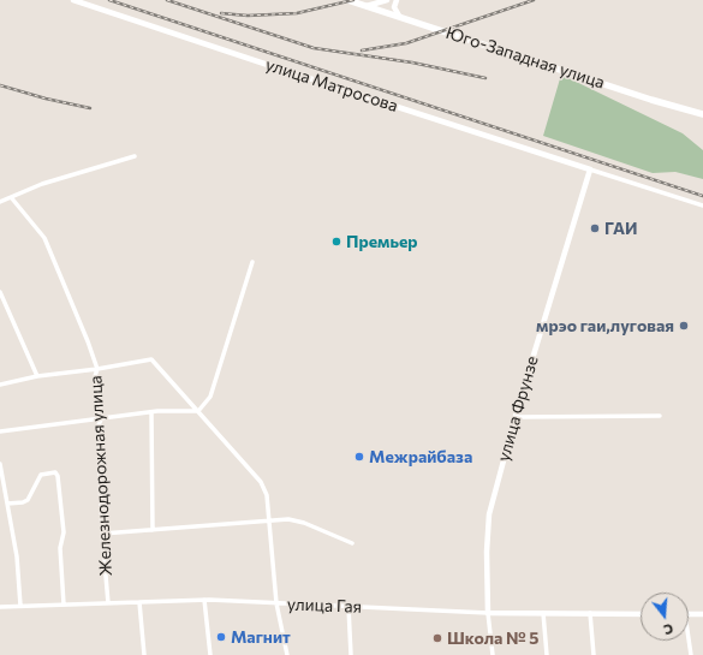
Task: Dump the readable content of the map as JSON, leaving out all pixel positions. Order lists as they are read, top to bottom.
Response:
{
  "streets": {
    "main road": ["Юго-Западная улица"],
    "street": [
      "улица Матросова",
      "улица Фрунзе",
      "Железнодорожная улица",
      "улица Гая"
    ]
  },
  "crossings": [
    ["улица Матросова", "улица Фрунзе"],
    ["улица Фрунзе", "улица Гая"],
    ["Железнодорожная улица", "улица Гая"]
  ],
  "places": [
    "ГАИ",
    "Премьер",
    "мрэо гаи,луговая",
    "Межрайбаза",
    "Магнит",
    "Школа № 5"
  ],
  "north": "bottom"
}
